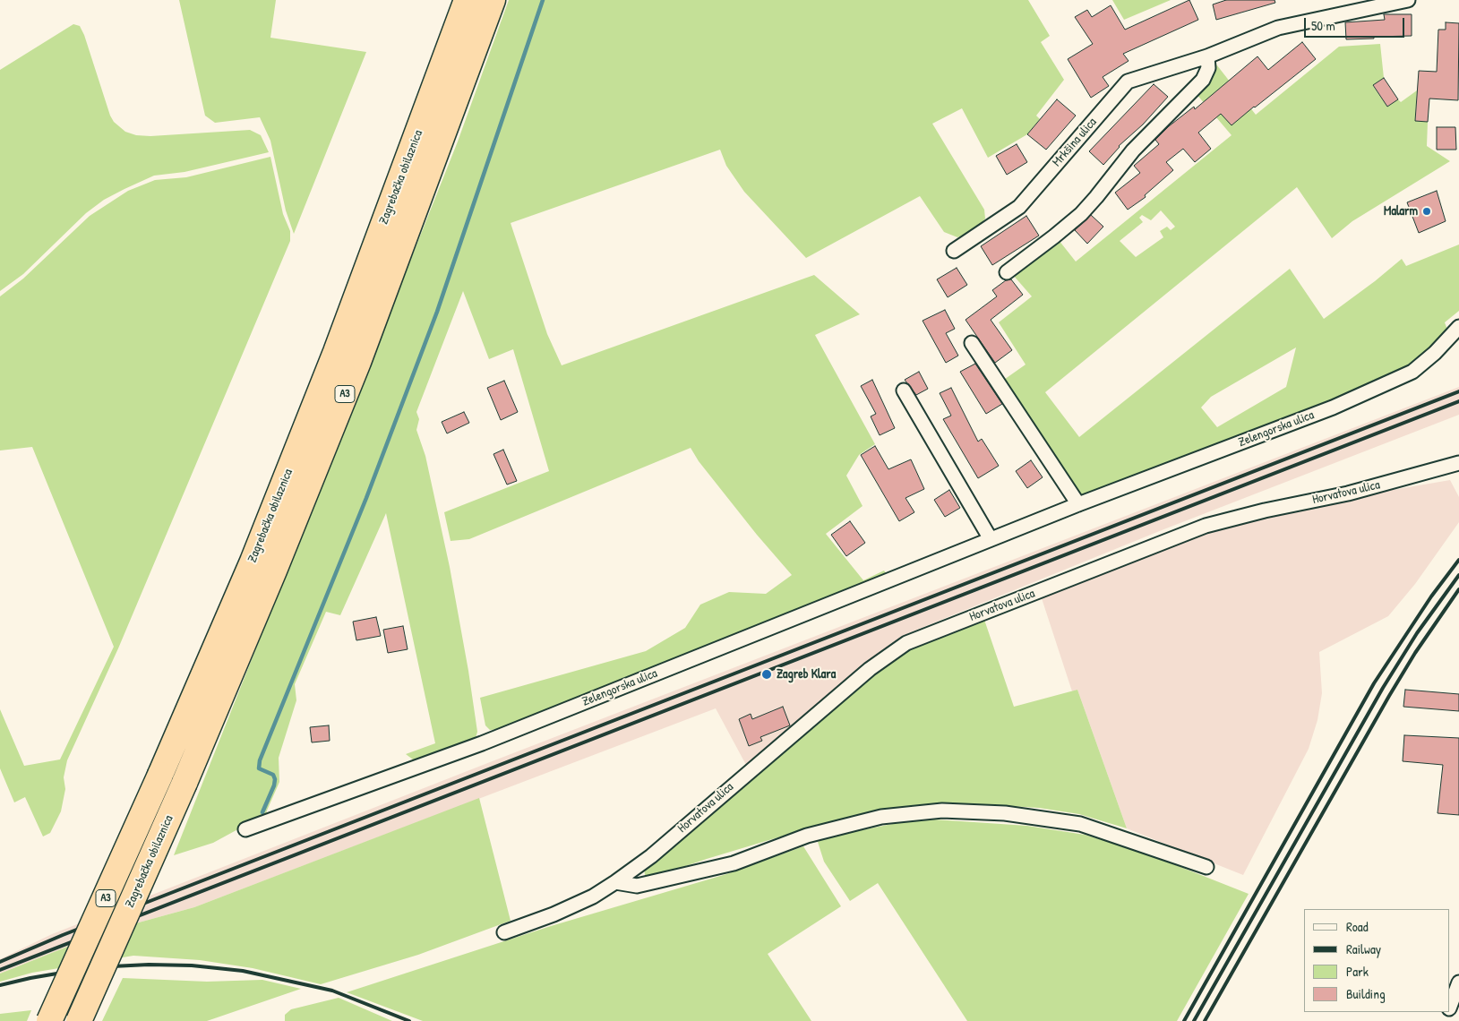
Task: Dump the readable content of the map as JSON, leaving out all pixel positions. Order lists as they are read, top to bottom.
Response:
{
  "streets": {
    "highway": ["Zagrebačka obilaznica", "A3"],
    "street": ["Mrkšina ulica", "Zelengorska ulica", "Horvatova ulica"]
  },
  "places": ["Malarm", "Zagreb Klara"],
  "legend": [
    "Road",
    "Railway",
    "Park",
    "Building"
  ],
  "scale_bar": "50 m"
}
